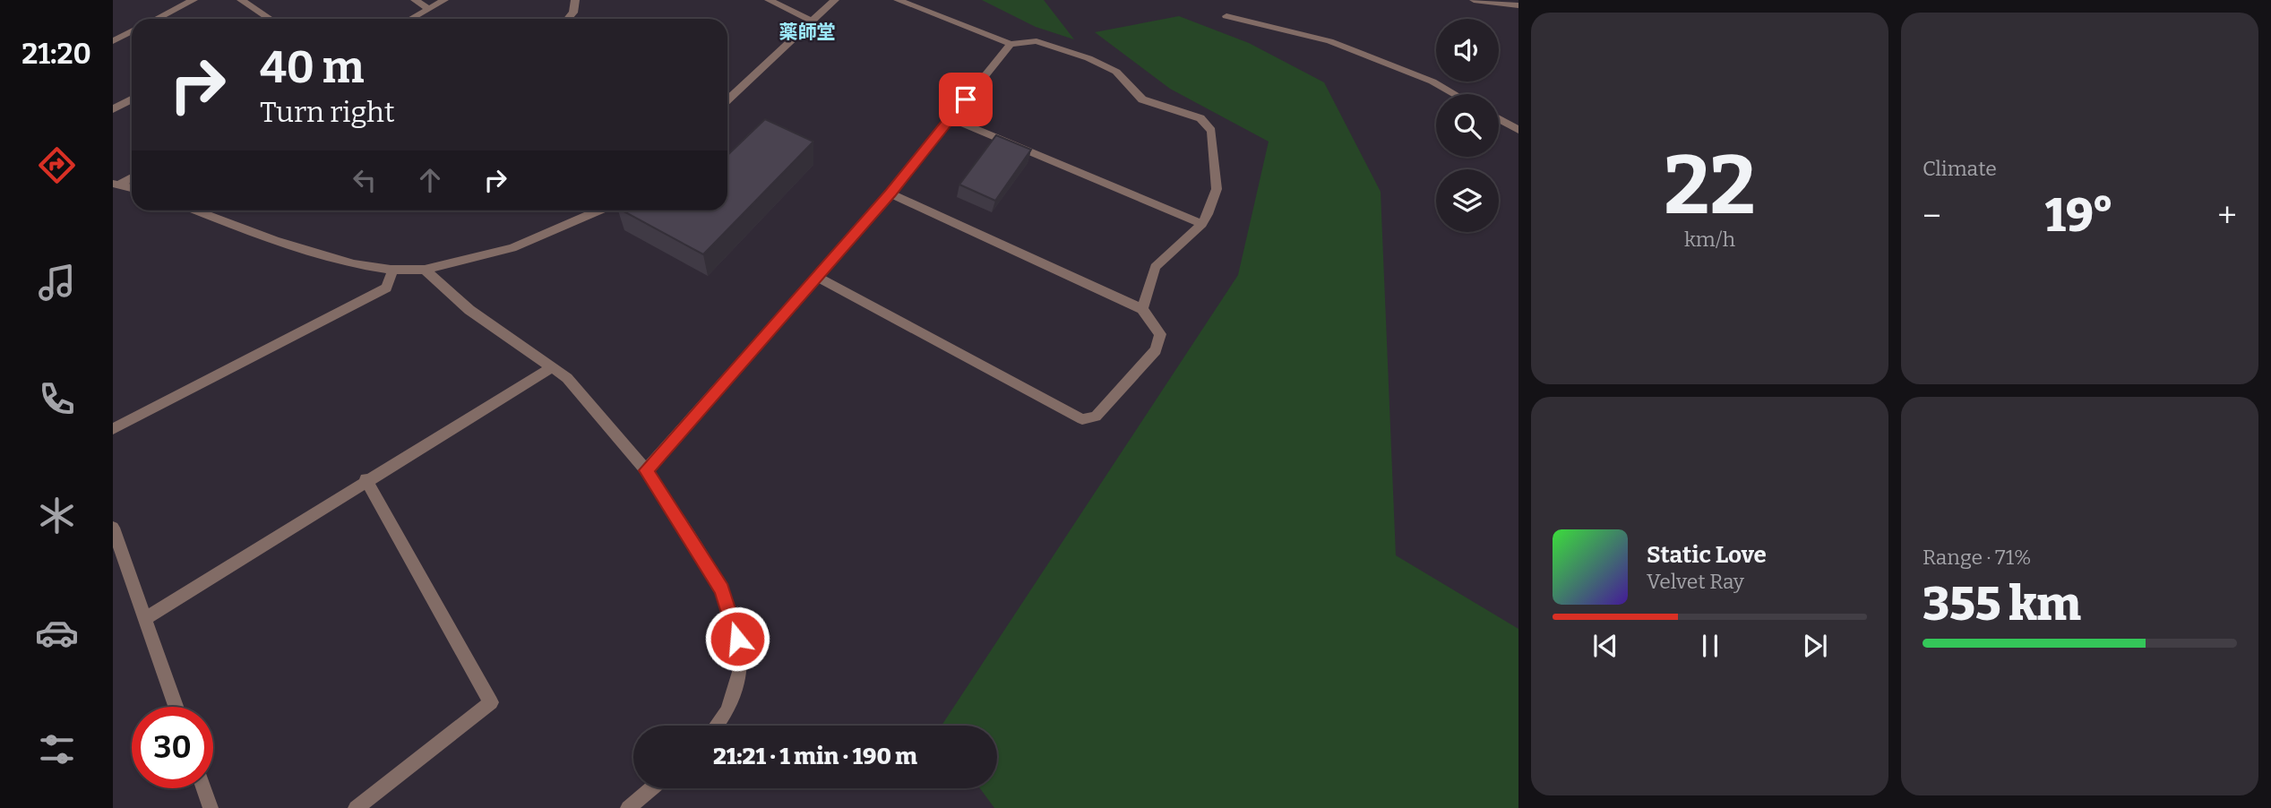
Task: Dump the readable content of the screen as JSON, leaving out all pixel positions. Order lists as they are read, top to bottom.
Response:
{
  "districts": ["薬師堂"],
  "page": {
    "tabs": "21:20",
    "tile": [
      ["22", "km/h"],
      "Climate",
      ["Range · 71%", "355 km"]
    ],
    "turn": ["40 m", "Turn right"],
    "heat": ["−", "19°", "+"],
    "song": ["Static Love", "Velvet Ray"],
    "limit": "30",
    "trip": "21:21 · 1 min · 190 m"
  }
}
